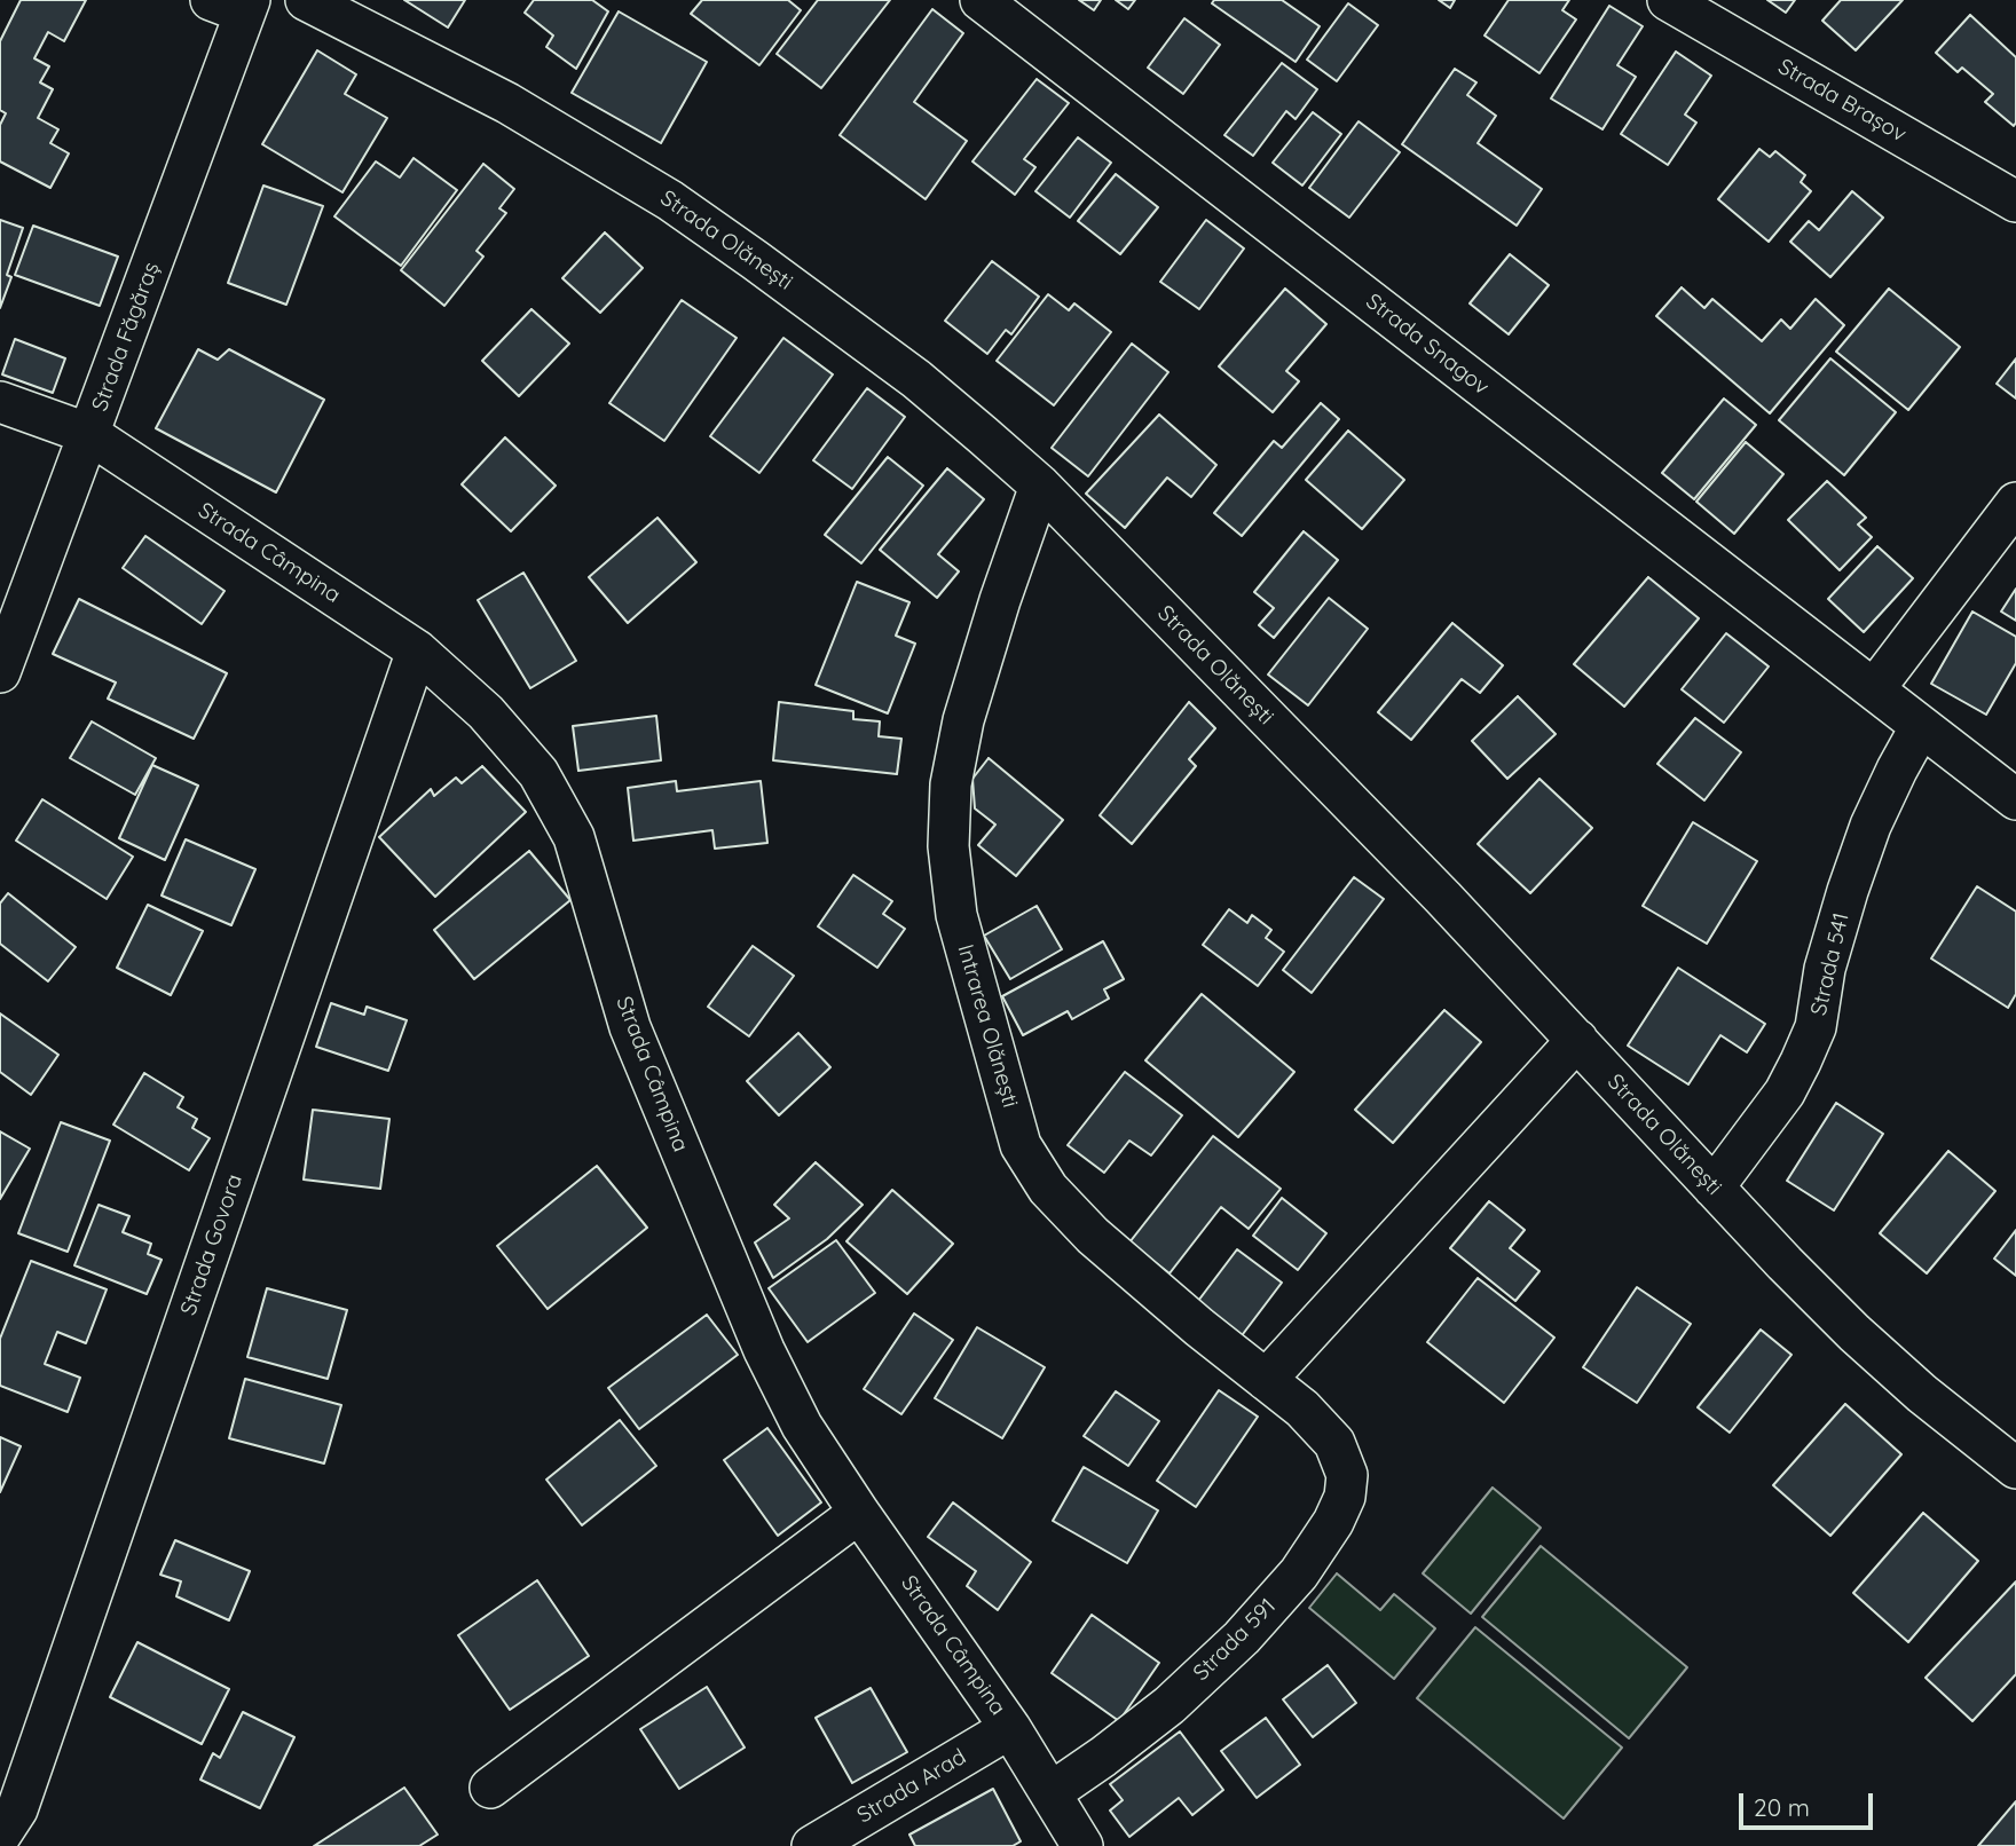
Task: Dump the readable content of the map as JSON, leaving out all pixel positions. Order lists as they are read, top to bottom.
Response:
{
  "streets": {
    "street": [
      "Strada Brașov",
      "Strada Olănești",
      "Strada Făgăraș",
      "Strada Snagov",
      "Strada Câmpina",
      "Strada 541",
      "Intrarea Olănești",
      "Strada Govora",
      "Strada 591",
      "Strada Arad"
    ]
  },
  "crossings": [
    ["Strada Olănești", "Strada 541"],
    ["Strada Olănești", "Intrarea Olănești"],
    ["Strada Făgăraș", "Strada Câmpina"],
    ["Strada Snagov", "Strada 541"],
    ["Strada Câmpina", "Strada Govora"],
    ["Strada Câmpina", "Strada 591"],
    ["Strada Câmpina", "Strada Arad"],
    ["Intrarea Olănești", "Strada 591"]
  ],
  "scale_bar": "20 m"
}
